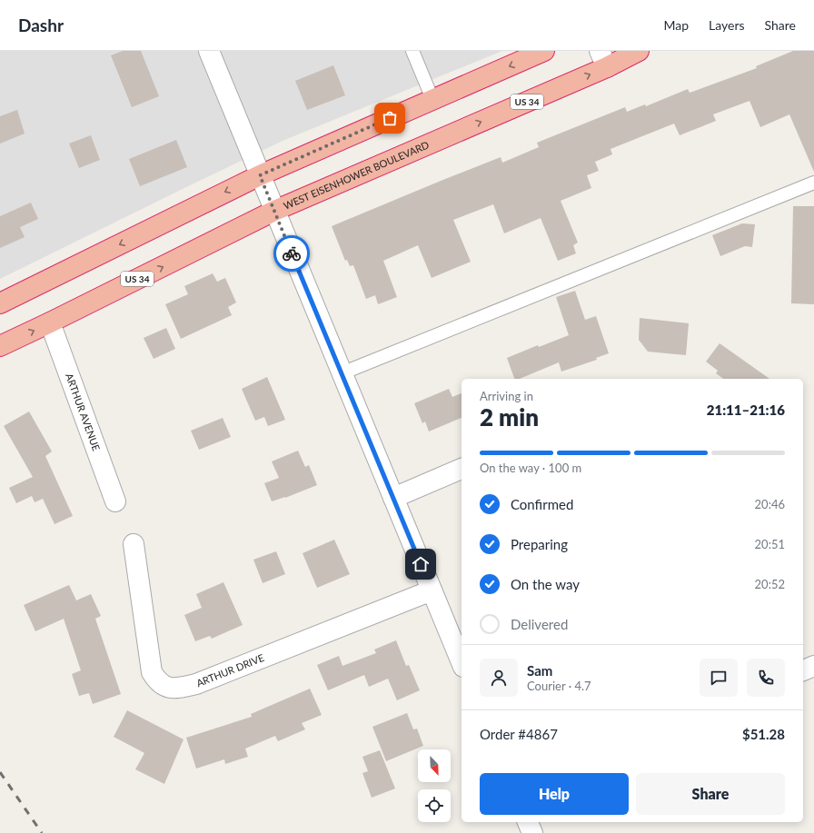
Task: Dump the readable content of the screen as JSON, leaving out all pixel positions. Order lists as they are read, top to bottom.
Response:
{
  "streets": {
    "highway": ["US 34", "WEST EISENHOWER BOULEVARD"],
    "street": ["ARTHUR AVENUE", "ARTHUR DRIVE"]
  },
  "crossings": [
    ["WEST EISENHOWER BOULEVARD", "ARTHUR AVENUE"]
  ],
  "north": "bottom right",
  "page": {
    "header": "Dashr",
    "nav": ["Map", "Layers", "Share"],
    "heading": ["2 min", "Arriving in", "21:11–21:16"],
    "panel": [
      "Sam",
      "Courier · 4.7",
      "Order #4867",
      "$51.28"
    ],
    "bar": "On the way · 100 m",
    "list": [
      ["Confirmed", "20:46"],
      ["Preparing", "20:51"],
      ["On the way", "20:52"],
      "Delivered"
    ],
    "buttons": ["Help", "Share"]
  }
}
